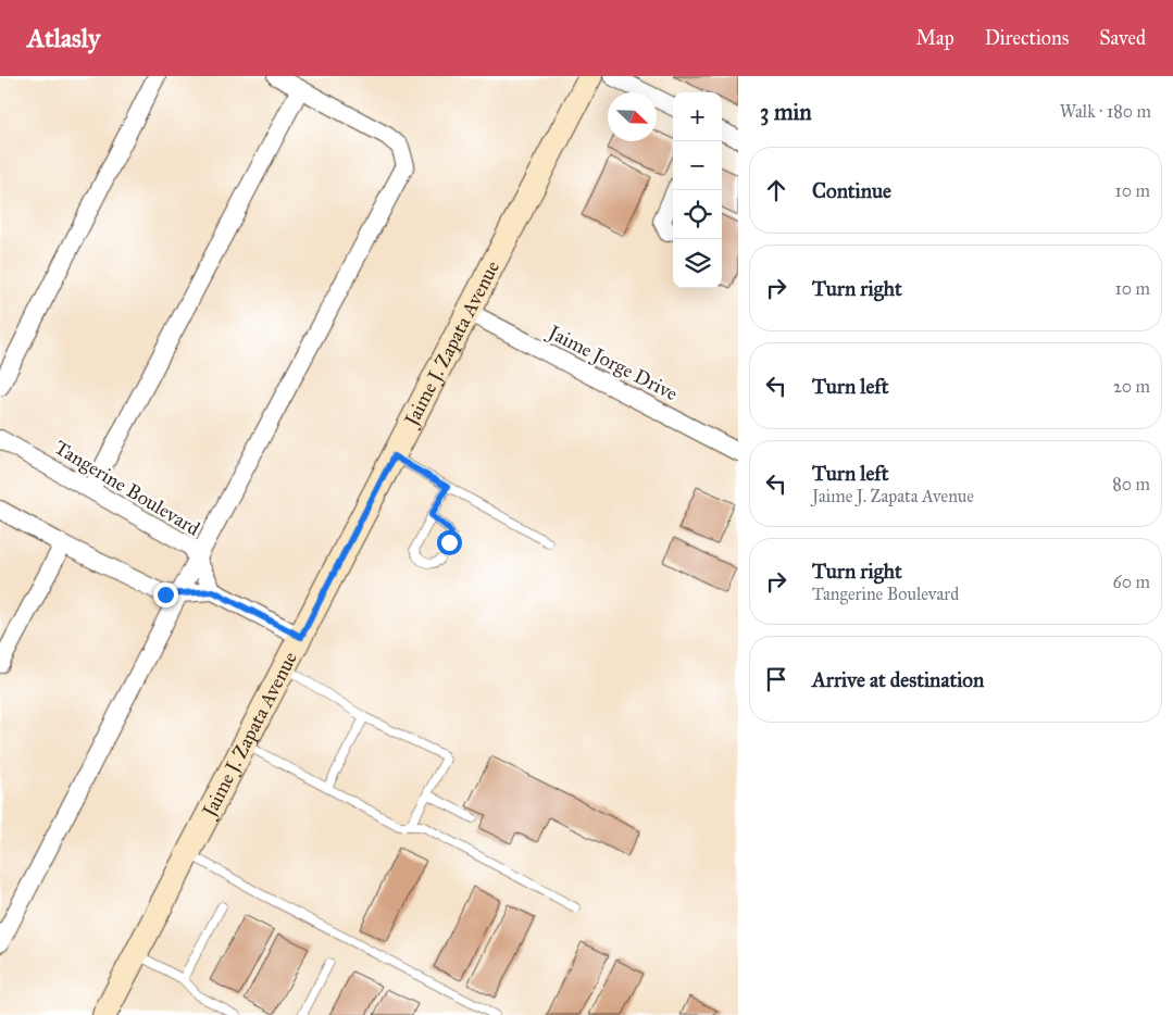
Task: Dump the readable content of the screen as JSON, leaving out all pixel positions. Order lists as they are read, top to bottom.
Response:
{
  "streets": {
    "street": ["Jaime J. Zapata Avenue", "Jaime Jorge Drive", "Tangerine Boulevard"]
  },
  "crossings": [
    ["Jaime J. Zapata Avenue", "Jaime Jorge Drive"]
  ],
  "north": "bottom right",
  "page": {
    "header": "Atlasly",
    "nav": ["Map", "Directions", "Saved"],
    "heading": ["3 min", "Walk · 180 m"],
    "map_buttons": ["+", "−"],
    "list": [
      ["Continue", "10 m"],
      ["Turn right", "10 m"],
      ["Turn left", "20 m"],
      ["Turn left", "Jaime J. Zapata Avenue", "80 m"],
      ["Turn right", "Tangerine Boulevard", "60 m"],
      "Arrive at destination"
    ]
  }
}
